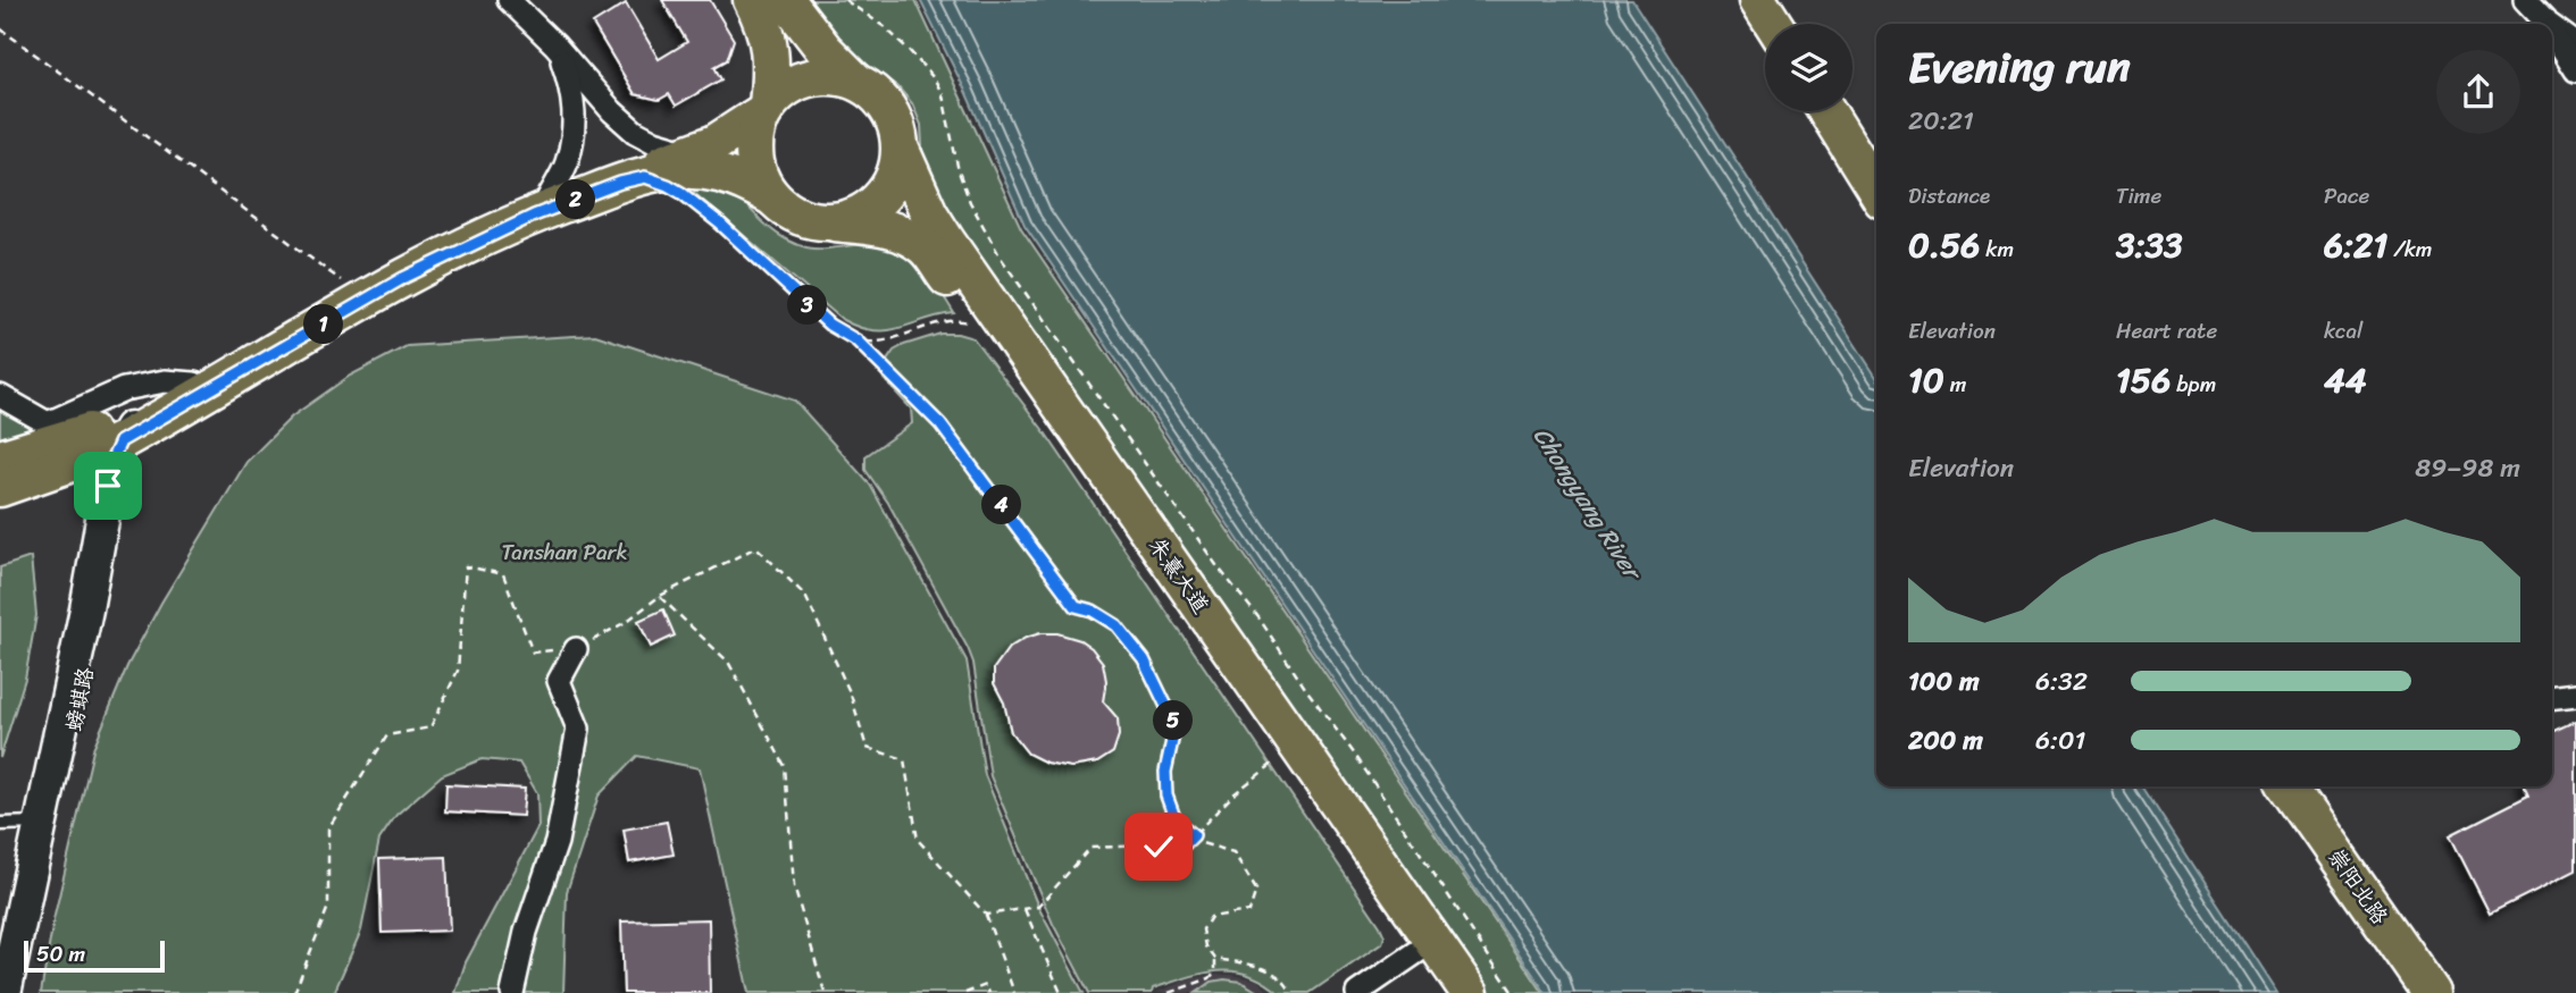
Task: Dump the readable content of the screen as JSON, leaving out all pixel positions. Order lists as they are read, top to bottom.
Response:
{
  "streets": {
    "main road": ["朱熹大道", "螃蜞路", "崇阳北路"]
  },
  "water": ["Chongyang River"],
  "parks": ["Tanshan Park"],
  "scale_bar": "50 m",
  "page": {
    "heading": ["Evening run", "20:21"],
    "stats": [
      ["Distance", "0.56 km"],
      ["Time", "3:33"],
      ["Pace", "6:21 /km"],
      ["Elevation", "10 m"],
      ["Heart rate", "156 bpm"],
      ["kcal", "44"]
    ],
    "pins": [
      "2",
      "3",
      "1",
      "4",
      "5"
    ],
    "chart": ["Elevation", "89–98 m"],
    "list": [
      {
        "name": "100 m",
        "note": "6:32"
      },
      {
        "name": "200 m",
        "note": "6:01"
      }
    ],
    "scale": "50 m"
  }
}
